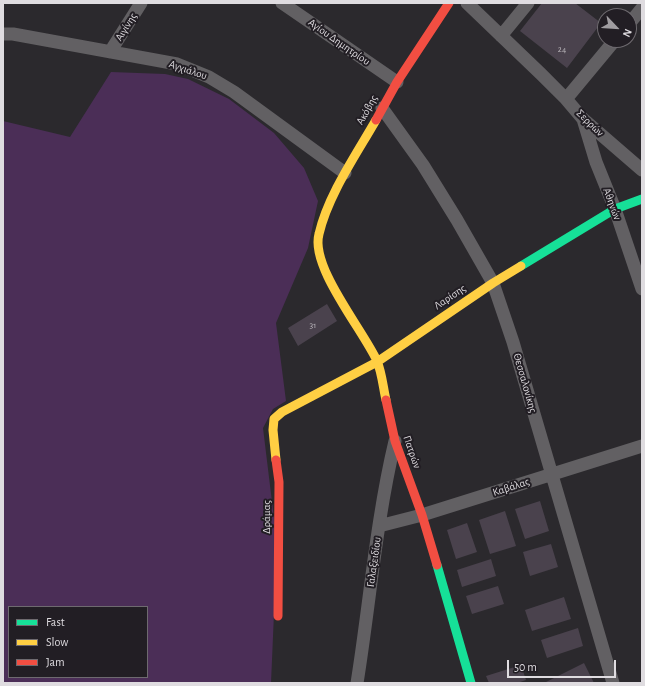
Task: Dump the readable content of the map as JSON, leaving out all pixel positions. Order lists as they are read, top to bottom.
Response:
{
  "streets": {
    "street": [
      "Αιγίνης",
      "Αγίου Δημητρίου",
      "Αγχιάλου",
      "Ακόβης",
      "Σερρών",
      "Αθηνών",
      "Λαρίσης",
      "Θεσσαλονίκης",
      "Πατρών",
      "Καβάλας",
      "Δράμας",
      "Γαλαξειδίου"
    ]
  },
  "crossings": [
    ["Αιγίνης", "Αγχιάλου"],
    ["Αγίου Δημητρίου", "Ακόβης"],
    ["Αγχιάλου", "Ακόβης"],
    ["Ακόβης", "Θεσσαλονίκης"],
    ["Ακόβης", "Πατρών"],
    ["Σερρών", "Αθηνών"],
    ["Αθηνών", "Λαρίσης"],
    ["Λαρίσης", "Θεσσαλονίκης"],
    ["Λαρίσης", "Πατρών"],
    ["Λαρίσης", "Δράμας"],
    ["Θεσσαλονίκης", "Καβάλας"],
    ["Πατρών", "Καβάλας"],
    ["Πατρών", "Γαλαξειδίου"],
    ["Καβάλας", "Γαλαξειδίου"]
  ],
  "house_numbers": ["24", "31"],
  "legend": ["Fast", "Slow", "Jam"],
  "scale_bar": "50 m",
  "north": "bottom right"
}
